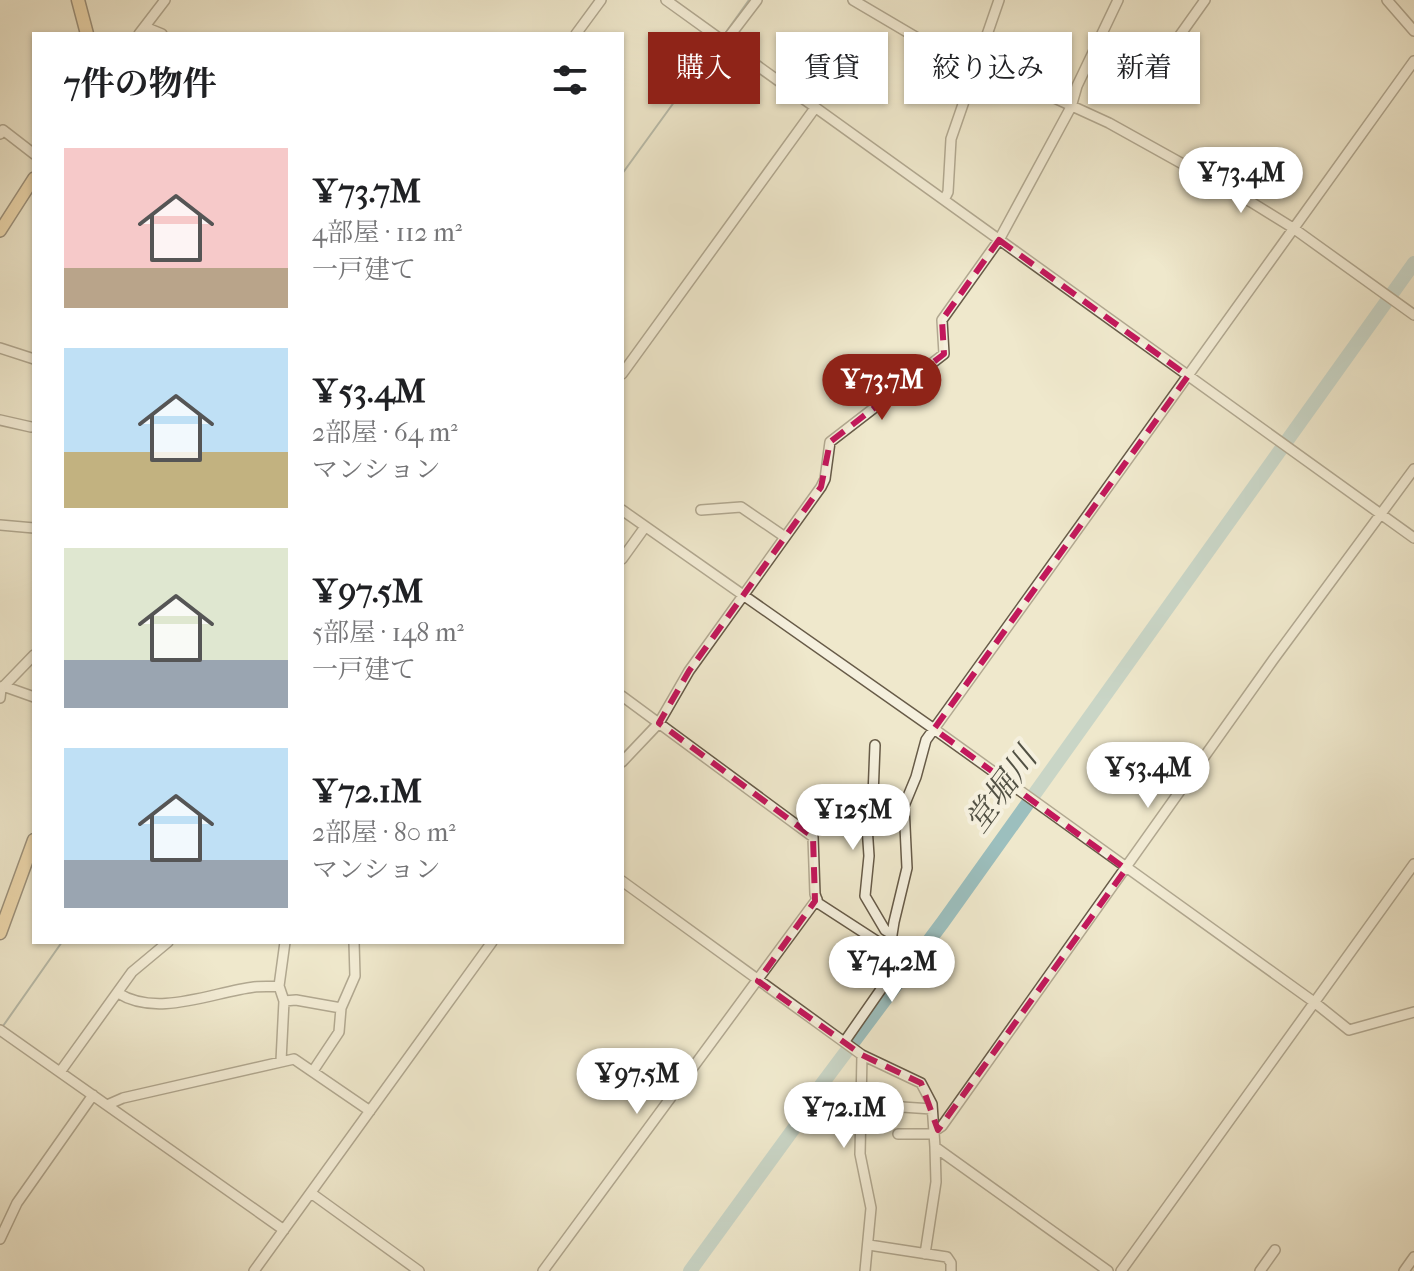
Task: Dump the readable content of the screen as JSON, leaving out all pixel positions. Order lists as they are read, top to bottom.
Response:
{
  "water": ["堂堀川"],
  "page": {
    "chip": [
      "購入",
      "賃貸",
      "絞り込み",
      "新着"
    ],
    "heading": "7件の物件",
    "list": [
      {
        "name": "¥73.7M",
        "note": "4部屋 · 112 m² · 一戸建て"
      },
      {
        "name": "¥53.4M",
        "note": "2部屋 · 64 m² · マンション"
      },
      {
        "name": "¥97.5M",
        "note": "5部屋 · 148 m² · 一戸建て"
      },
      {
        "name": "¥72.1M",
        "note": "2部屋 · 80 m² · マンション"
      }
    ],
    "price": [
      "¥73.4M",
      "¥73.7M",
      "¥53.4M",
      "¥125M",
      "¥74.2M",
      "¥97.5M",
      "¥72.1M"
    ]
  }
}
